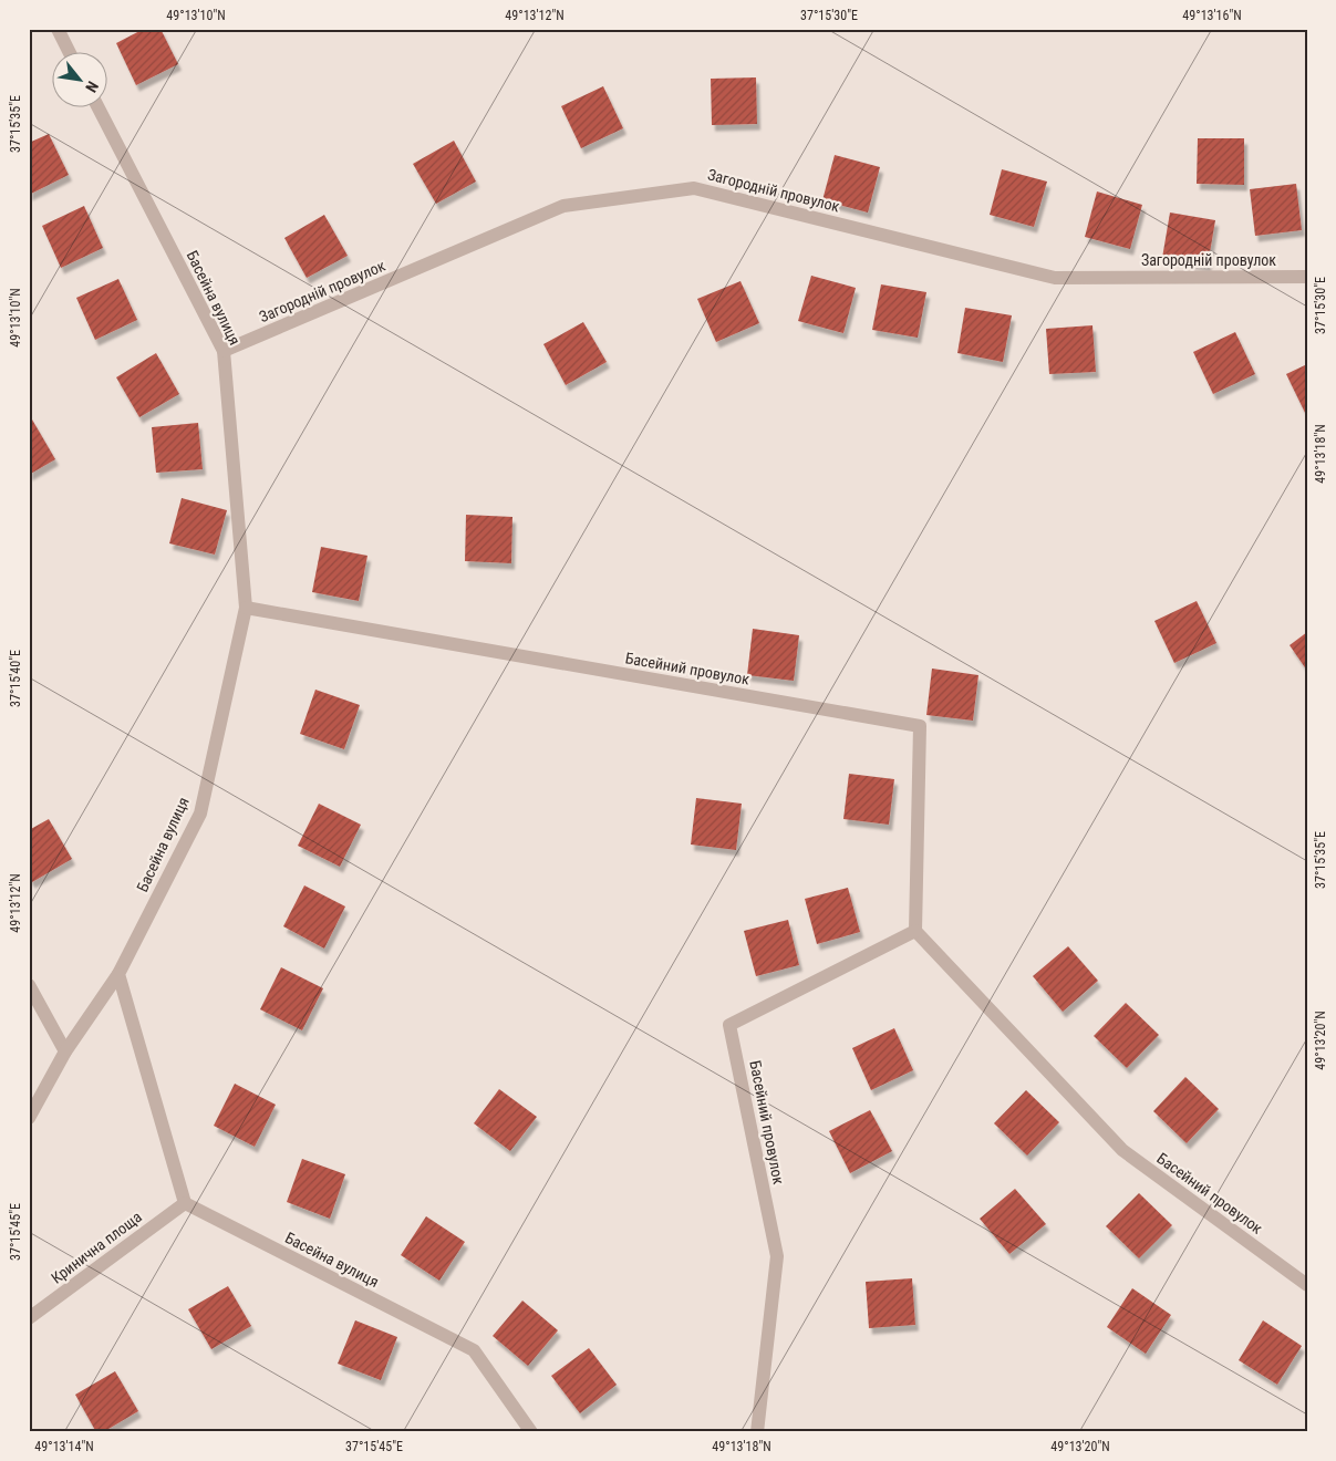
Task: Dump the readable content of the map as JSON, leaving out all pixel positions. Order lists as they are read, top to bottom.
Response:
{
  "streets": {
    "street": [
      "Загородній провулок",
      "Басейна вулиця",
      "Басейний провулок",
      "Кринична площа"
    ]
  },
  "crossings": [
    ["Загородній провулок", "Басейна вулиця"],
    ["Басейна вулиця", "Басейний провулок"],
    ["Басейна вулиця", "Кринична площа"]
  ],
  "north": "bottom right",
  "coordinates": [
    "49°13'10\"N",
    "49°13'12\"N",
    "37°15'30\"E",
    "49°13'16\"N",
    "37°15'35\"E",
    "49°13'18\"N",
    "37°15'40\"E",
    "49°13'20\"N",
    "37°15'45\"E",
    "49°13'14\"N"
  ]
}
